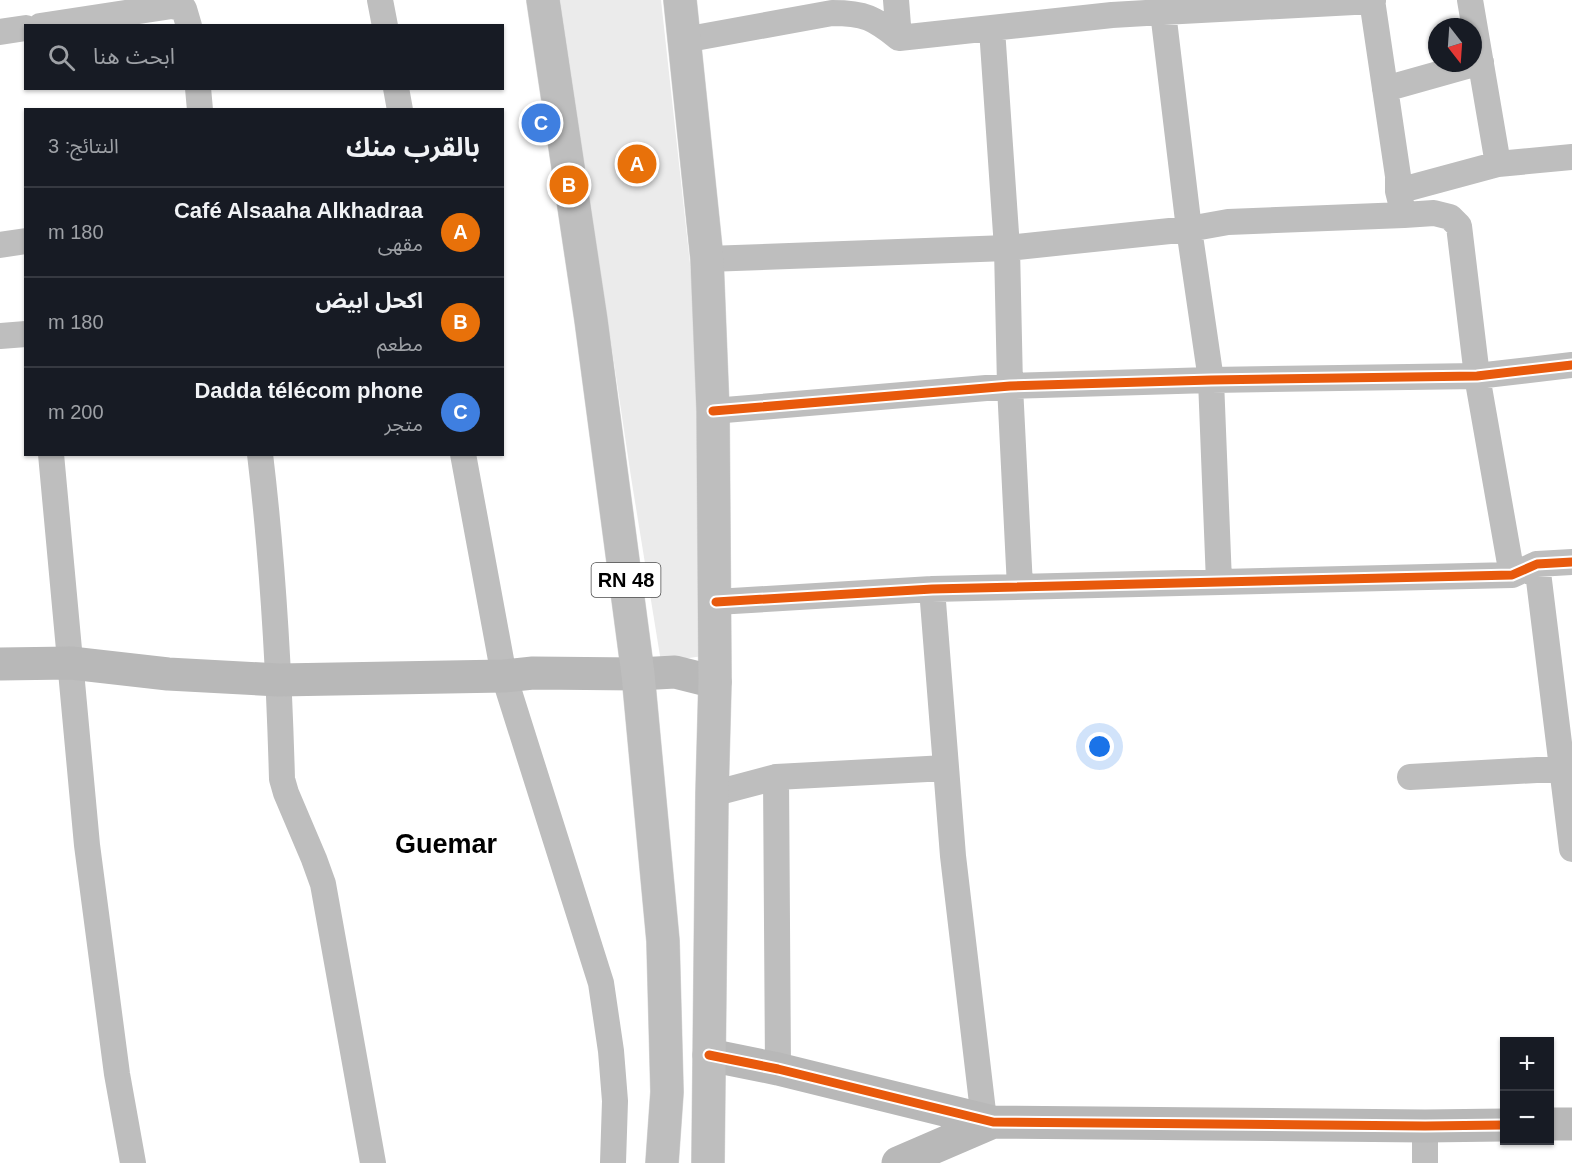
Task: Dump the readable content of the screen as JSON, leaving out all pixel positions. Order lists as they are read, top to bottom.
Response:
{
  "streets": {
    "highway": ["RN 48"]
  },
  "districts": ["Guemar"],
  "north": "bottom",
  "page": {
    "search": "ابحث هنا",
    "pins": ["C", "A", "B"],
    "heading": ["بالقرب منك", "النتائج: 3"],
    "list": [
      {
        "mark": "A",
        "name": "Café Alsaaha Alkhadraa",
        "note": "مقهى",
        "value": "180 m"
      },
      {
        "mark": "B",
        "name": "اكحل ابيض",
        "note": "مطعم",
        "value": "180 m"
      },
      {
        "mark": "C",
        "name": "Dadda télécom phone",
        "note": "متجر",
        "value": "200 m"
      }
    ],
    "map_buttons": ["+", "−"]
  }
}
